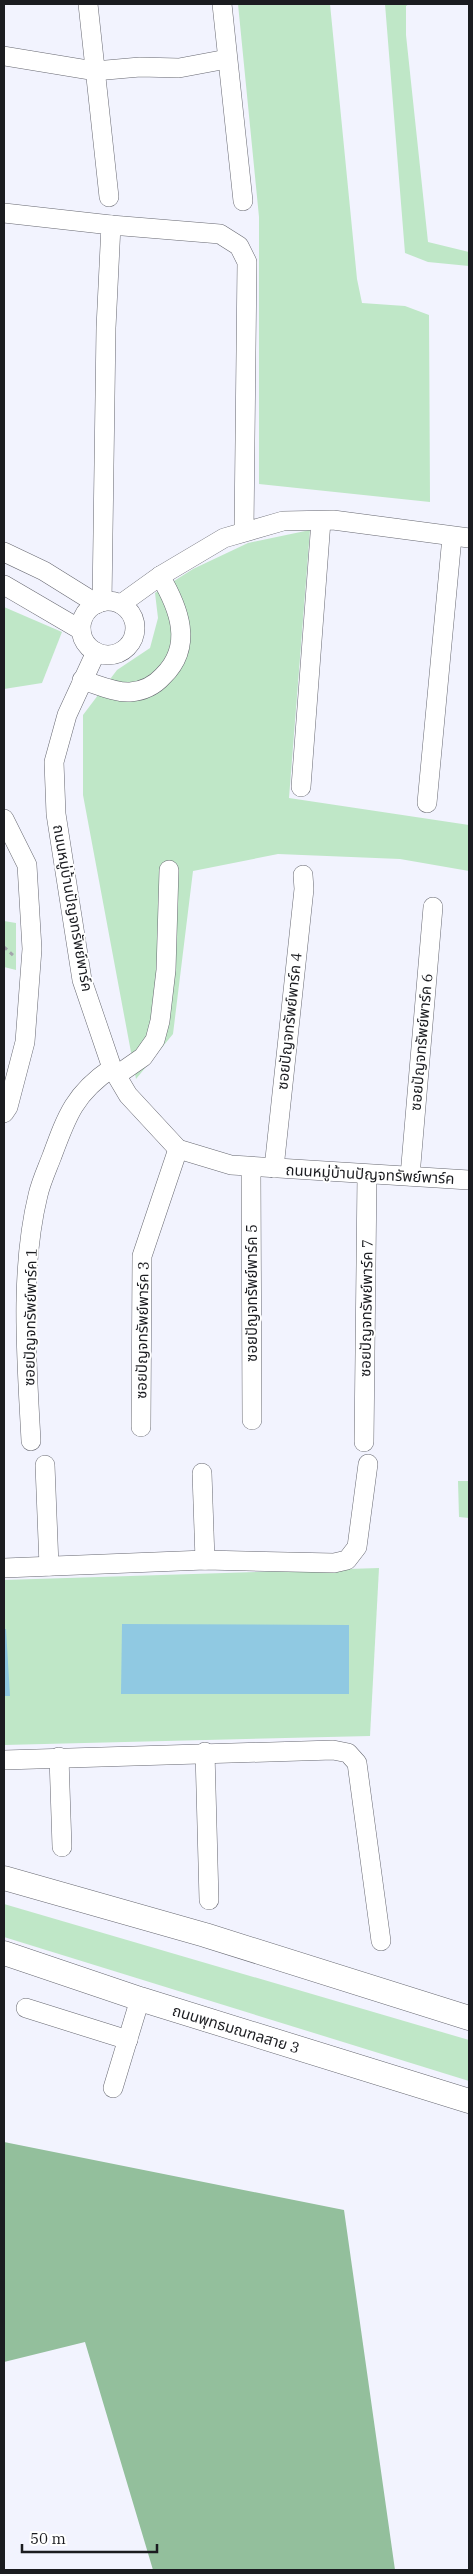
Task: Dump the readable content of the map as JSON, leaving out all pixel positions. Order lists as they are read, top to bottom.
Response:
{
  "streets": {
    "main road": ["ถนนพุทธมณฑลสาย 3"],
    "street": [
      "ถนนหมู่บ้านปัญจทรัพย์พาร์ค",
      "ซอยปัญจทรัพย์พาร์ค 4",
      "ซอยปัญจทรัพย์พาร์ค 6",
      "ซอยปัญจทรัพย์พาร์ค 5",
      "ซอยปัญจทรัพย์พาร์ค 7",
      "ซอยปัญจทรัพย์พาร์ค 1",
      "ซอยปัญจทรัพย์พาร์ค 3"
    ]
  },
  "crossings": [
    ["ถนนหมู่บ้านปัญจทรัพย์พาร์ค", "ซอยปัญจทรัพย์พาร์ค 4"],
    ["ถนนหมู่บ้านปัญจทรัพย์พาร์ค", "ซอยปัญจทรัพย์พาร์ค 6"],
    ["ถนนหมู่บ้านปัญจทรัพย์พาร์ค", "ซอยปัญจทรัพย์พาร์ค 5"],
    ["ถนนหมู่บ้านปัญจทรัพย์พาร์ค", "ซอยปัญจทรัพย์พาร์ค 7"],
    ["ถนนหมู่บ้านปัญจทรัพย์พาร์ค", "ซอยปัญจทรัพย์พาร์ค 1"],
    ["ถนนหมู่บ้านปัญจทรัพย์พาร์ค", "ซอยปัญจทรัพย์พาร์ค 3"]
  ],
  "scale_bar": "50 m"
}
